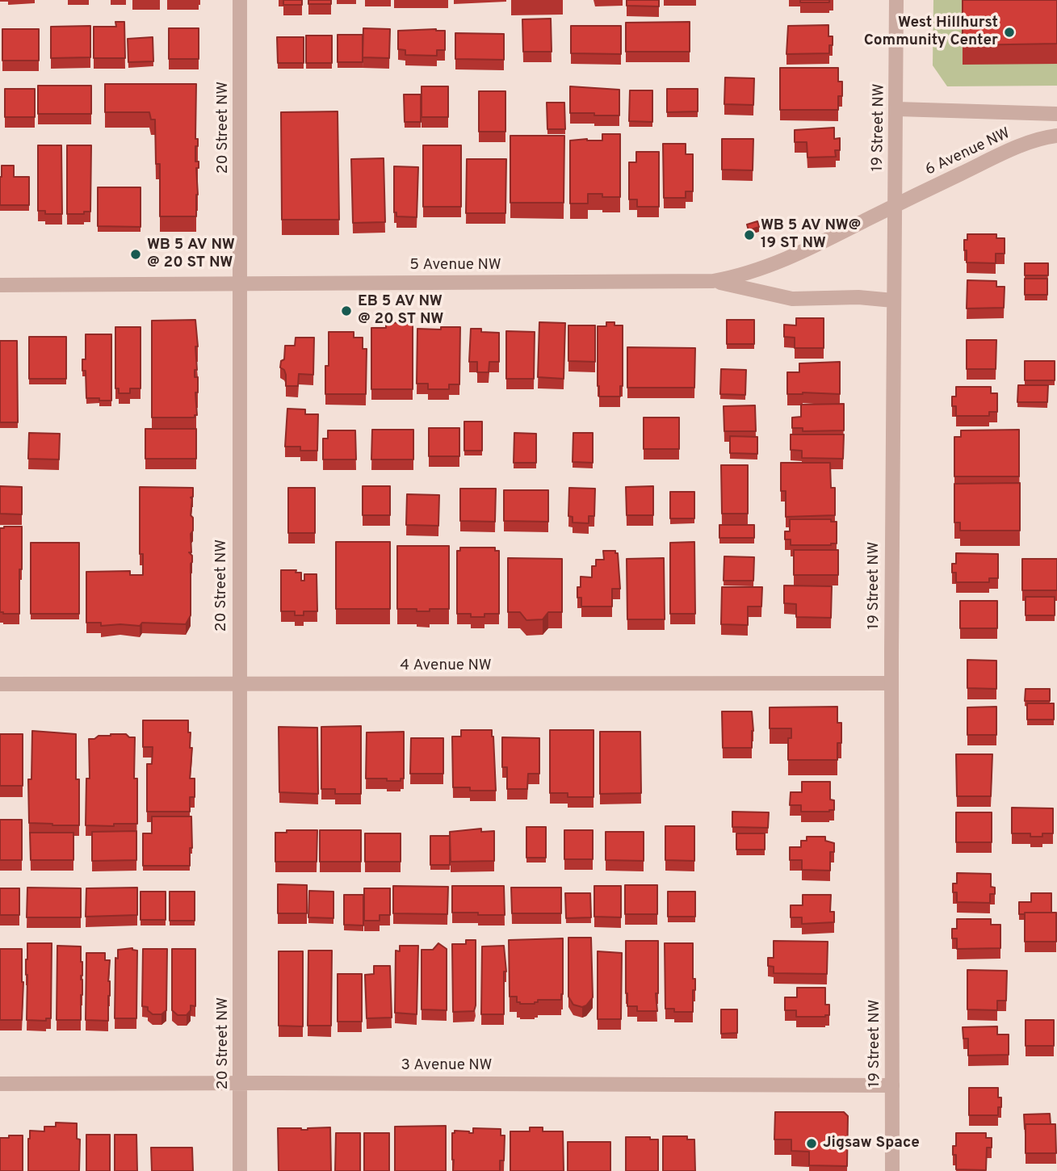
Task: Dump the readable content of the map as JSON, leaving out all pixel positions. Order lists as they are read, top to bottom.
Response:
{
  "streets": {
    "street": [
      "20 Street NW",
      "19 Street NW",
      "6 Avenue NW",
      "5 Avenue NW",
      "4 Avenue NW",
      "3 Avenue NW"
    ]
  },
  "crossings": [
    ["20 Street NW", "5 Avenue NW"],
    ["20 Street NW", "4 Avenue NW"],
    ["20 Street NW", "3 Avenue NW"],
    ["19 Street NW", "6 Avenue NW"],
    ["19 Street NW", "5 Avenue NW"],
    ["19 Street NW", "4 Avenue NW"],
    ["19 Street NW", "3 Avenue NW"],
    ["6 Avenue NW", "5 Avenue NW"]
  ],
  "places": [
    "West Hillhurst Community Center",
    "WB 5 AV NW@ 19 ST NW",
    "WB 5 AV NW @ 20 ST NW",
    "EB 5 AV NW @ 20 ST NW",
    "Jigsaw Space"
  ]
}
